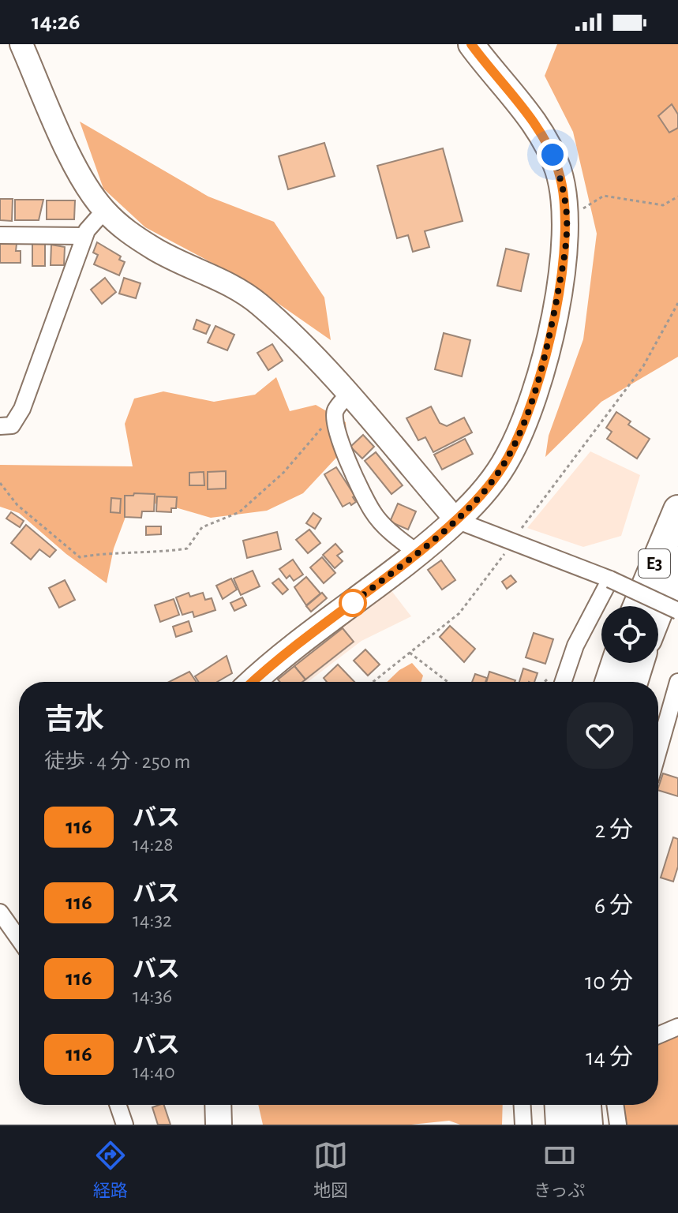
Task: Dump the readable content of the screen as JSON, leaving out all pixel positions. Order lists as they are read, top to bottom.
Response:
{
  "streets": {
    "highway": ["E3"]
  },
  "lines": ["bus line 116"],
  "page": {
    "status": "14:26",
    "heading": ["吉水", "徒歩 · 4 分 · 250 m"],
    "list": [
      {
        "mark": "116",
        "name": "バス",
        "note": "14:28",
        "value": "2 分"
      },
      {
        "mark": "116",
        "name": "バス",
        "note": "14:32",
        "value": "6 分"
      },
      {
        "mark": "116",
        "name": "バス",
        "note": "14:36",
        "value": "10 分"
      },
      {
        "mark": "116",
        "name": "バス",
        "note": "14:40",
        "value": "14 分"
      }
    ],
    "tabs": ["経路", "地図", "きっぷ"]
  }
}
